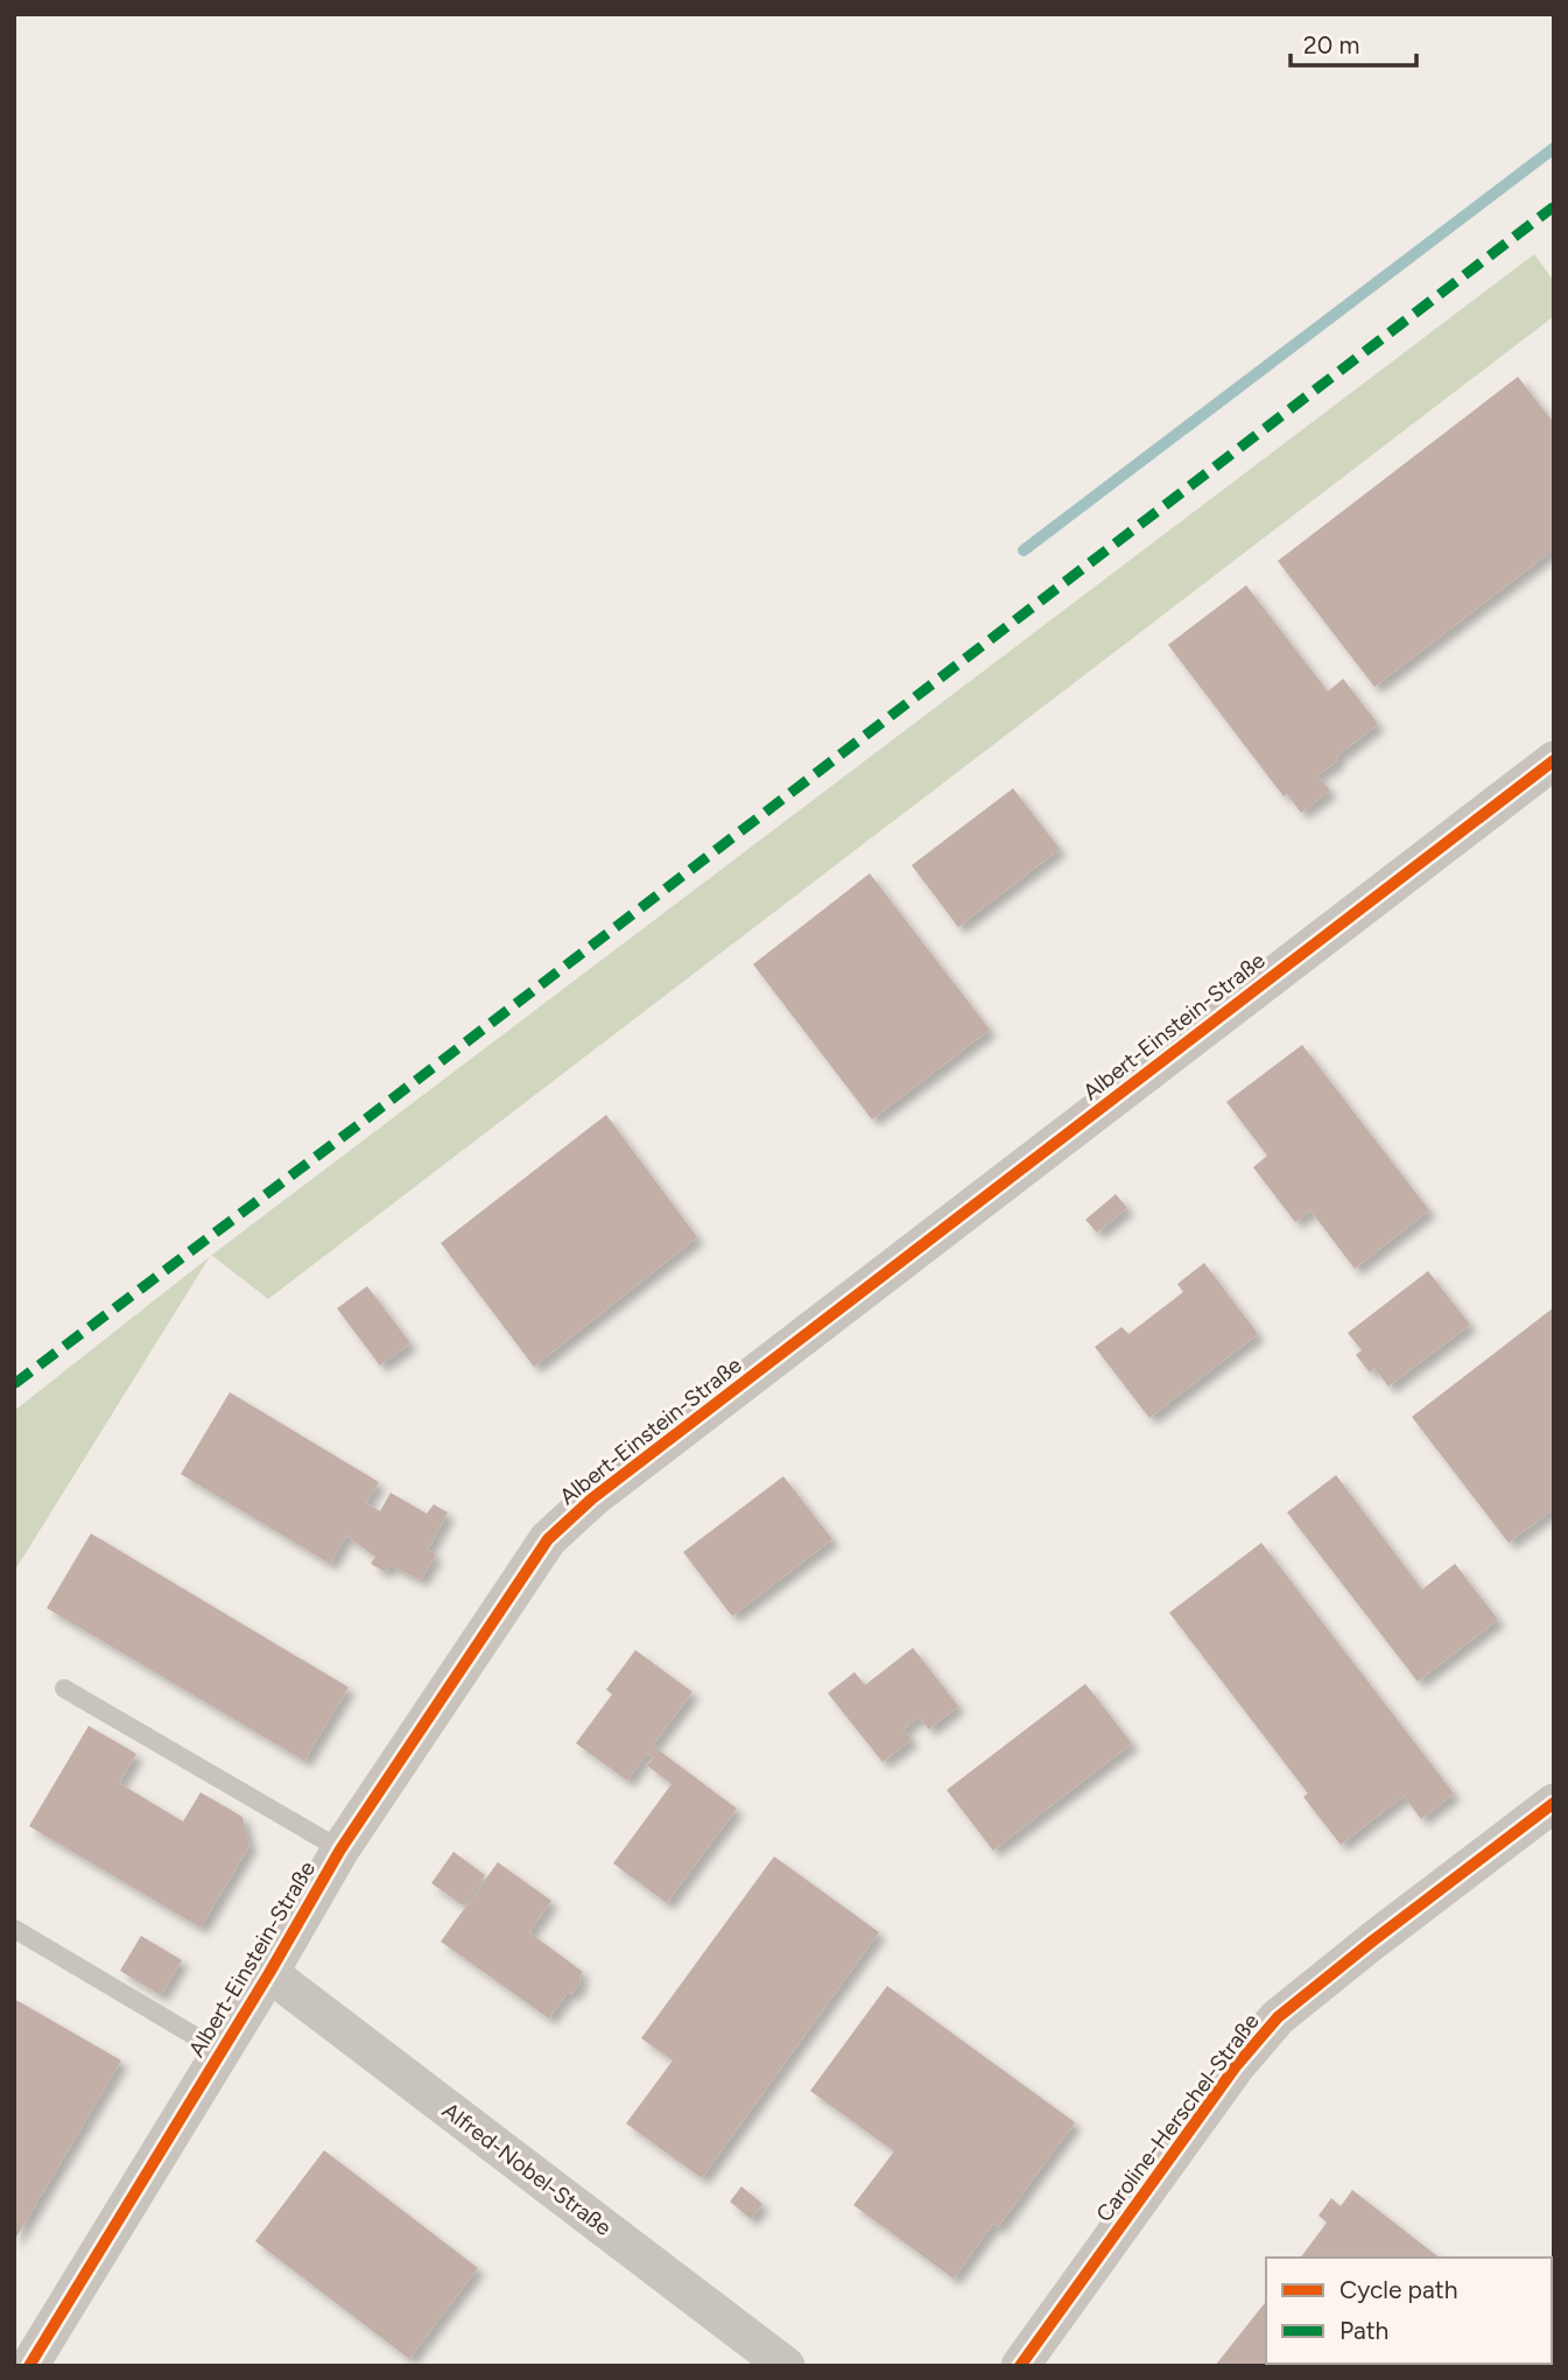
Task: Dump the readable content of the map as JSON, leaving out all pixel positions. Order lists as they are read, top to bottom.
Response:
{
  "streets": {
    "street": ["Albert-Einstein-Straße", "Caroline-Herschel-Straße", "Alfred-Nobel-Straße"]
  },
  "crossings": [
    ["Albert-Einstein-Straße", "Alfred-Nobel-Straße"]
  ],
  "legend": ["Cycle path", "Path"],
  "scale_bar": "20 m"
}
